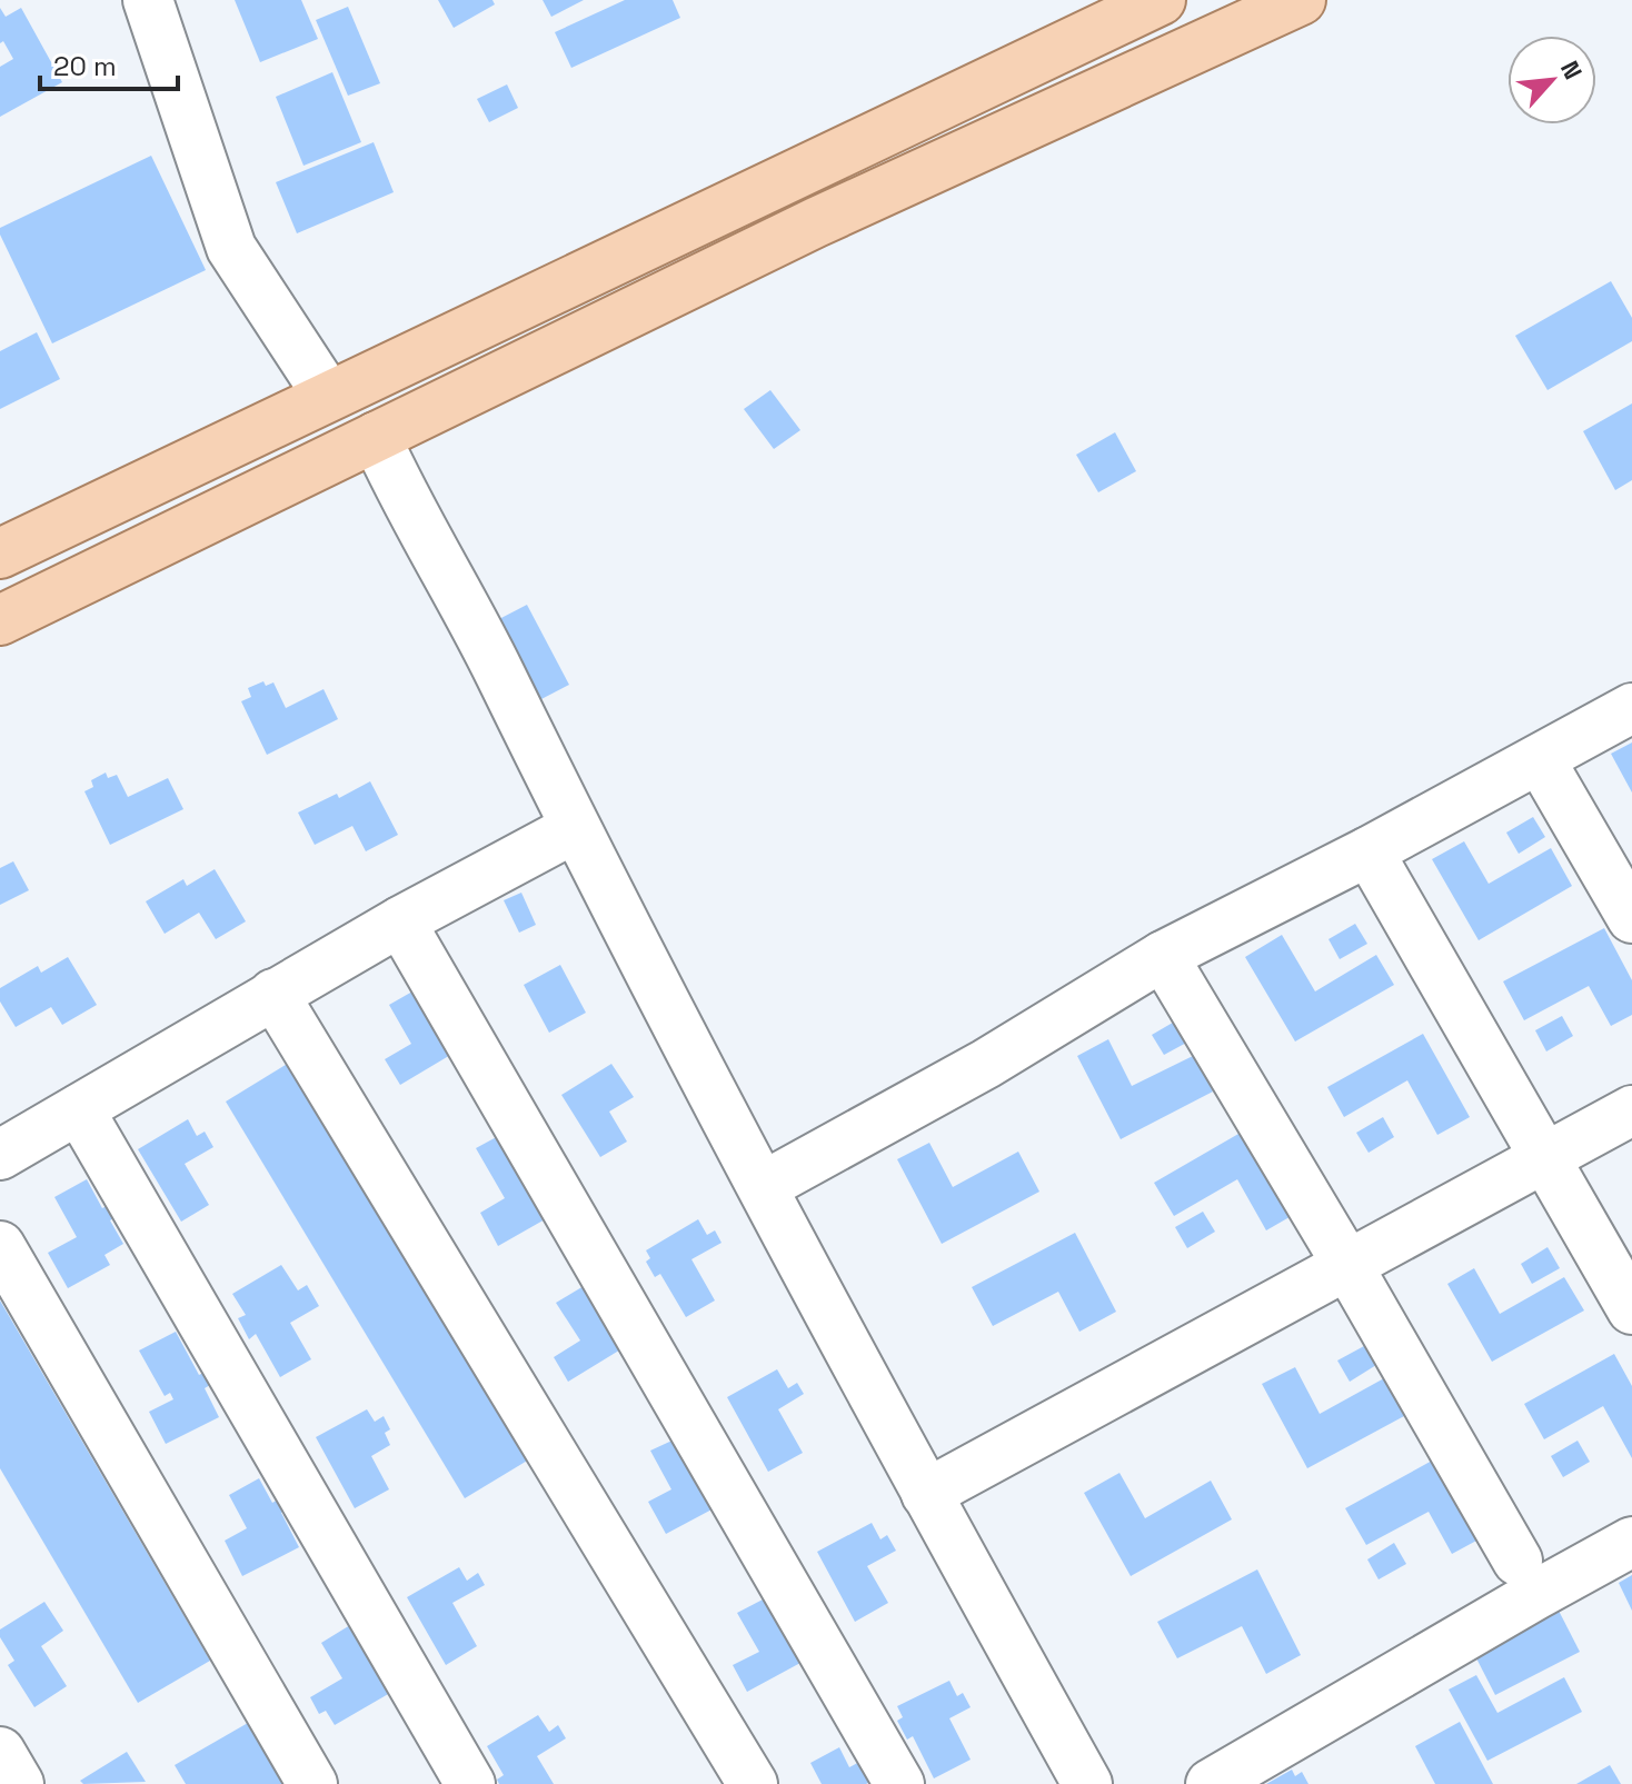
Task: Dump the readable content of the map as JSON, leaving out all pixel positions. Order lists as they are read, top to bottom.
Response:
{
  "scale_bar": "20 m",
  "north": "top right"
}
